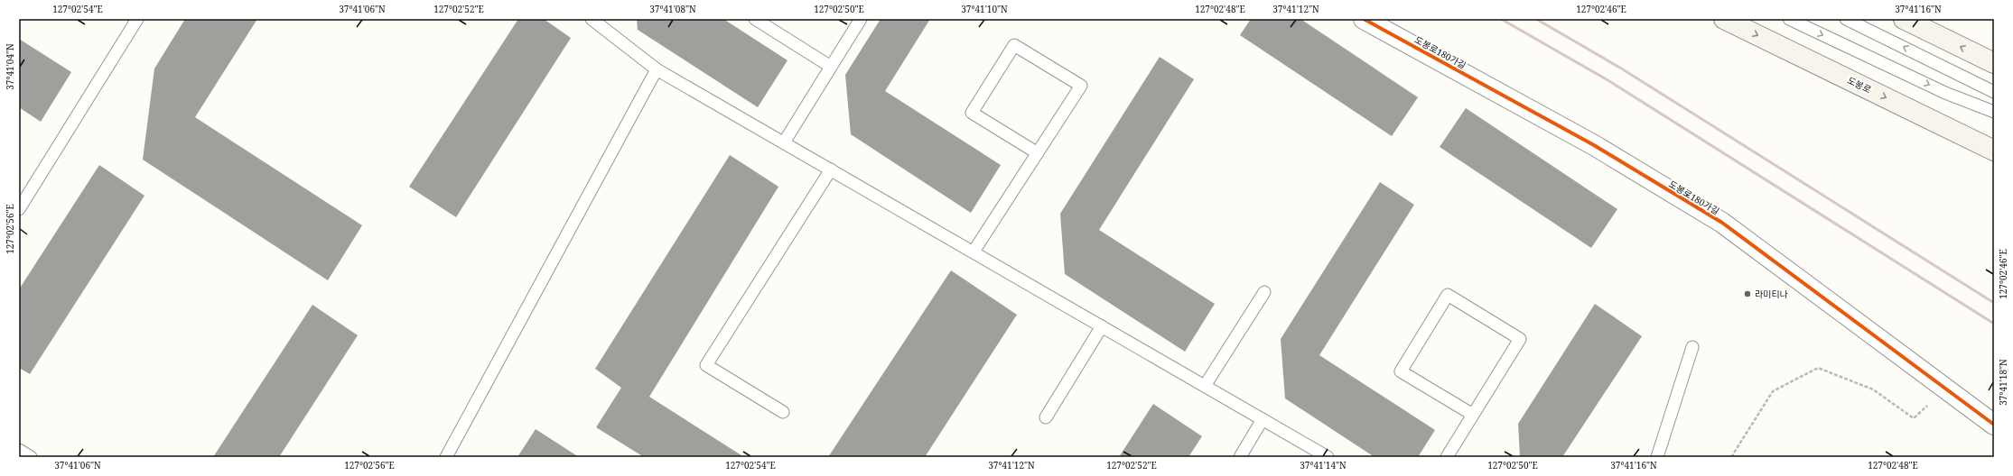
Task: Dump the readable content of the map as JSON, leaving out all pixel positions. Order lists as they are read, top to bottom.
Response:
{
  "streets": {
    "main road": ["도봉로"],
    "street": ["도봉로180가길"]
  },
  "places": ["라미티나"],
  "coordinates": [
    "127°02'54\"E",
    "37°41'06\"N",
    "127°02'52\"E",
    "37°41'08\"N",
    "127°02'50\"E",
    "37°41'10\"N",
    "127°02'48\"E",
    "37°41'12\"N",
    "127°02'46\"E",
    "37°41'16\"N",
    "37°41'04\"N",
    "127°02'56\"E",
    "37°41'18\"N",
    "37°41'14\"N"
  ]
}
